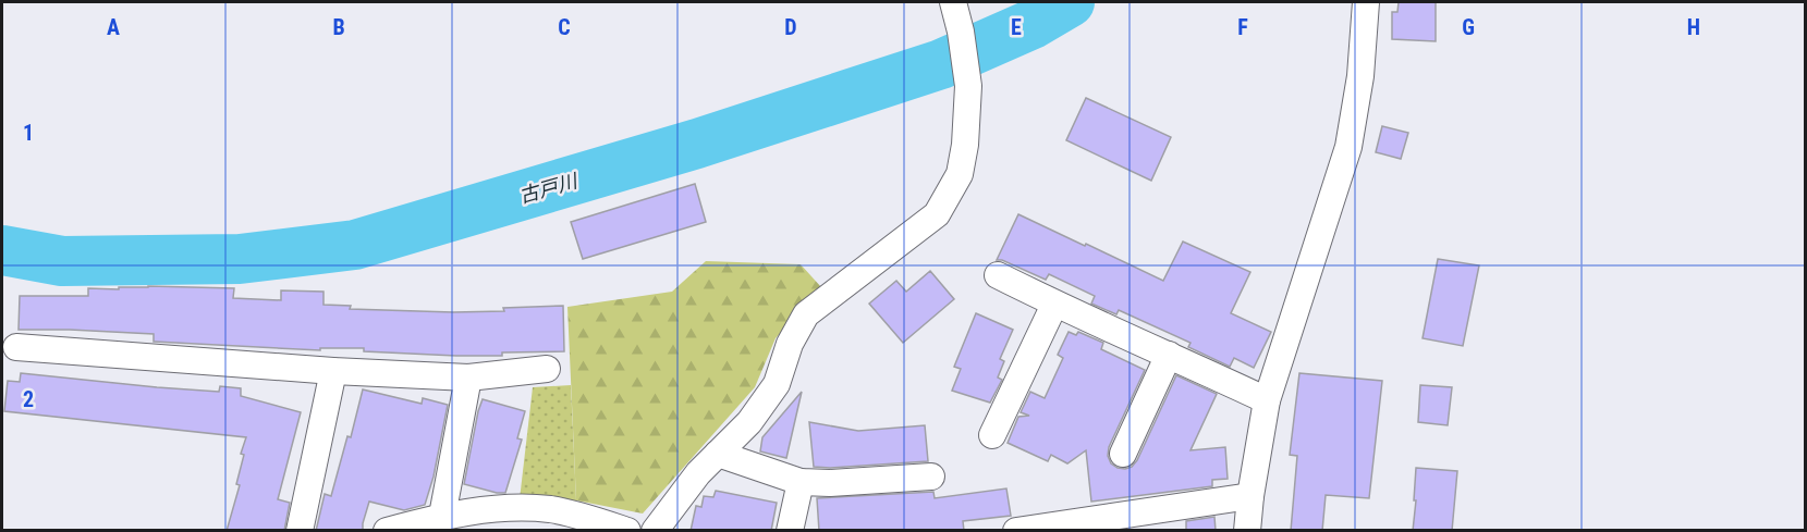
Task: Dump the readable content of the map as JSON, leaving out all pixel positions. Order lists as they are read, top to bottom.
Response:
{
  "water": ["古戸川"],
  "grid": {
    "columns": [
      "A",
      "B",
      "C",
      "D",
      "E",
      "F",
      "G",
      "H"
    ],
    "rows": ["1", "2"]
  }
}
